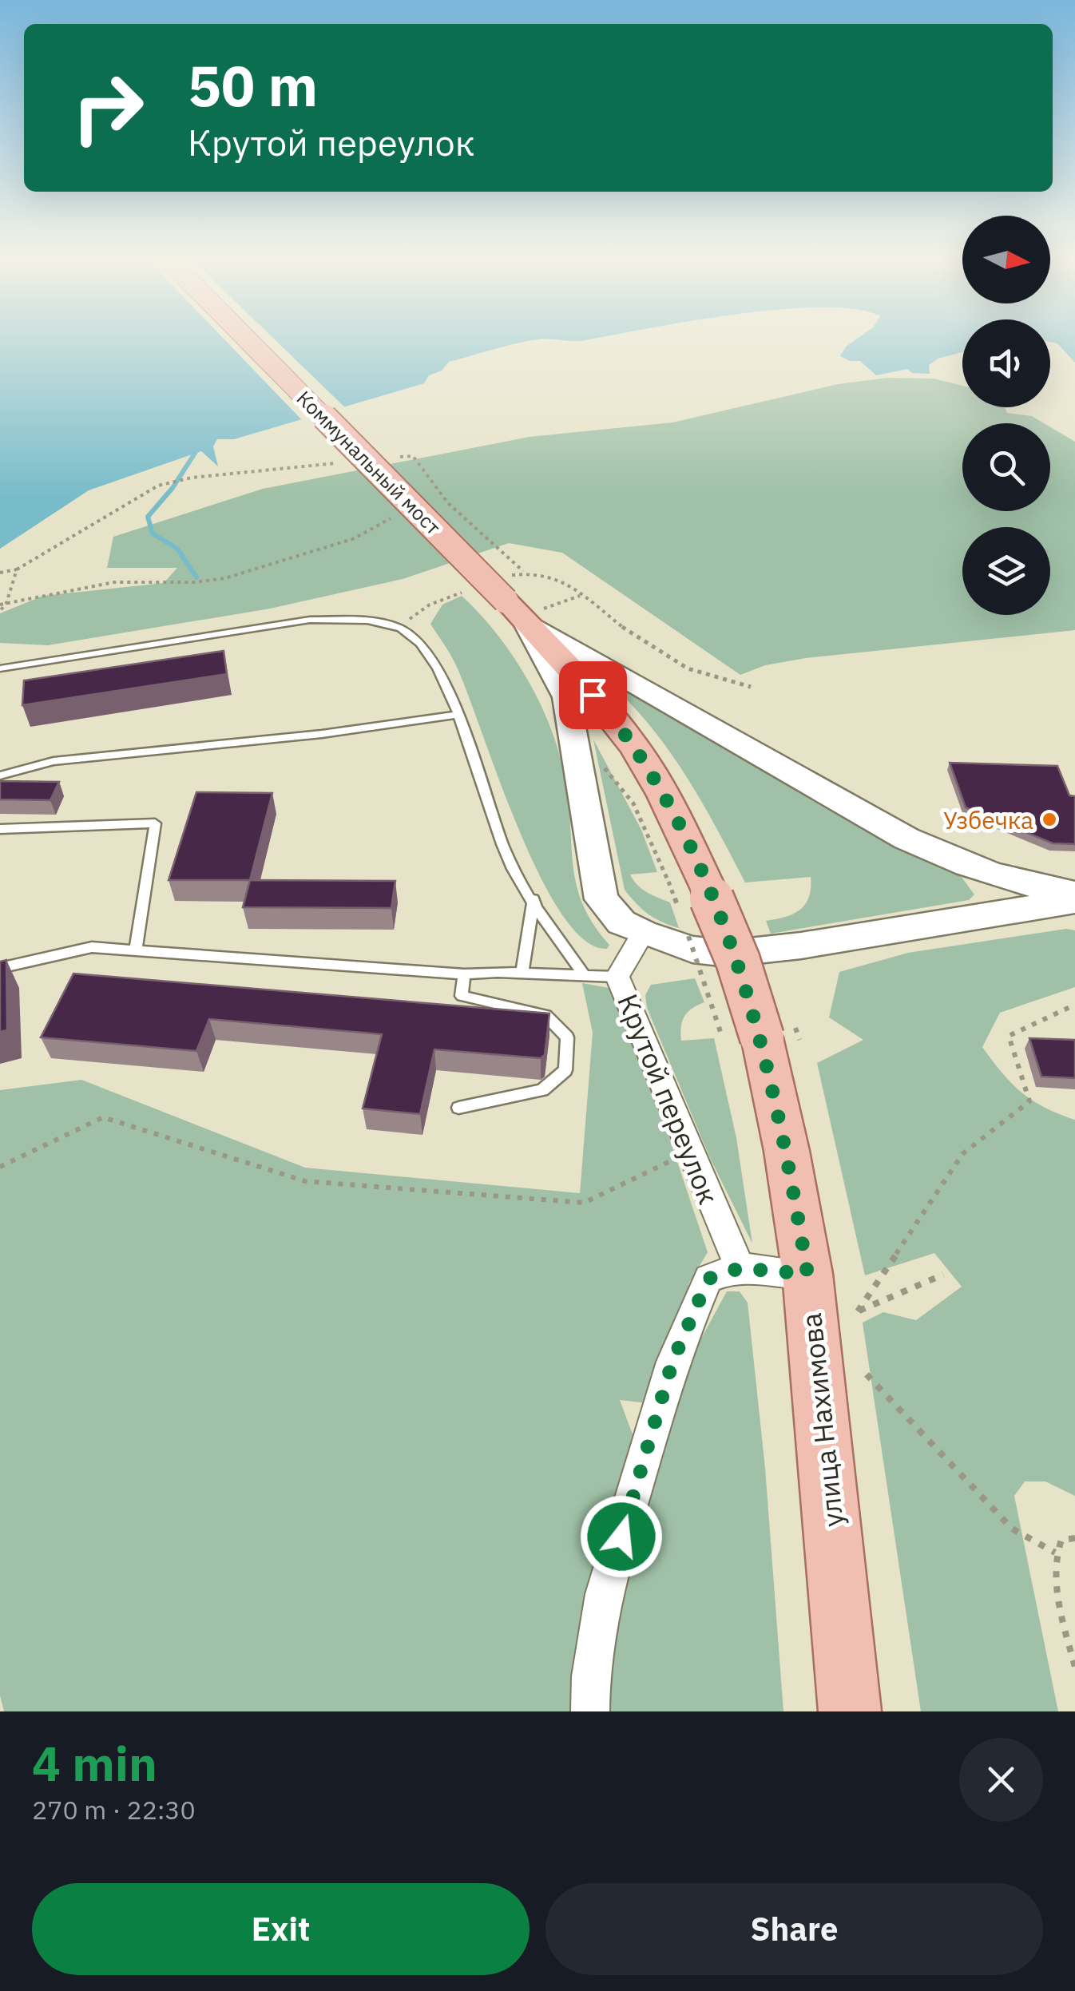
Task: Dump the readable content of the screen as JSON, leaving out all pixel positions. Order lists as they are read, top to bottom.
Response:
{
  "streets": {
    "main road": ["Коммунальный мост", "улица Нахимова"],
    "street": ["Крутой переулок"]
  },
  "crossings": [
    ["Коммунальный мост", "улица Нахимова"]
  ],
  "places": ["Узбечка"],
  "north": "right",
  "page": {
    "turn": ["50 m", "Крутой переулок"],
    "heading": ["4 min", "270 m · 22:30"],
    "buttons": ["Exit", "Share"]
  }
}
